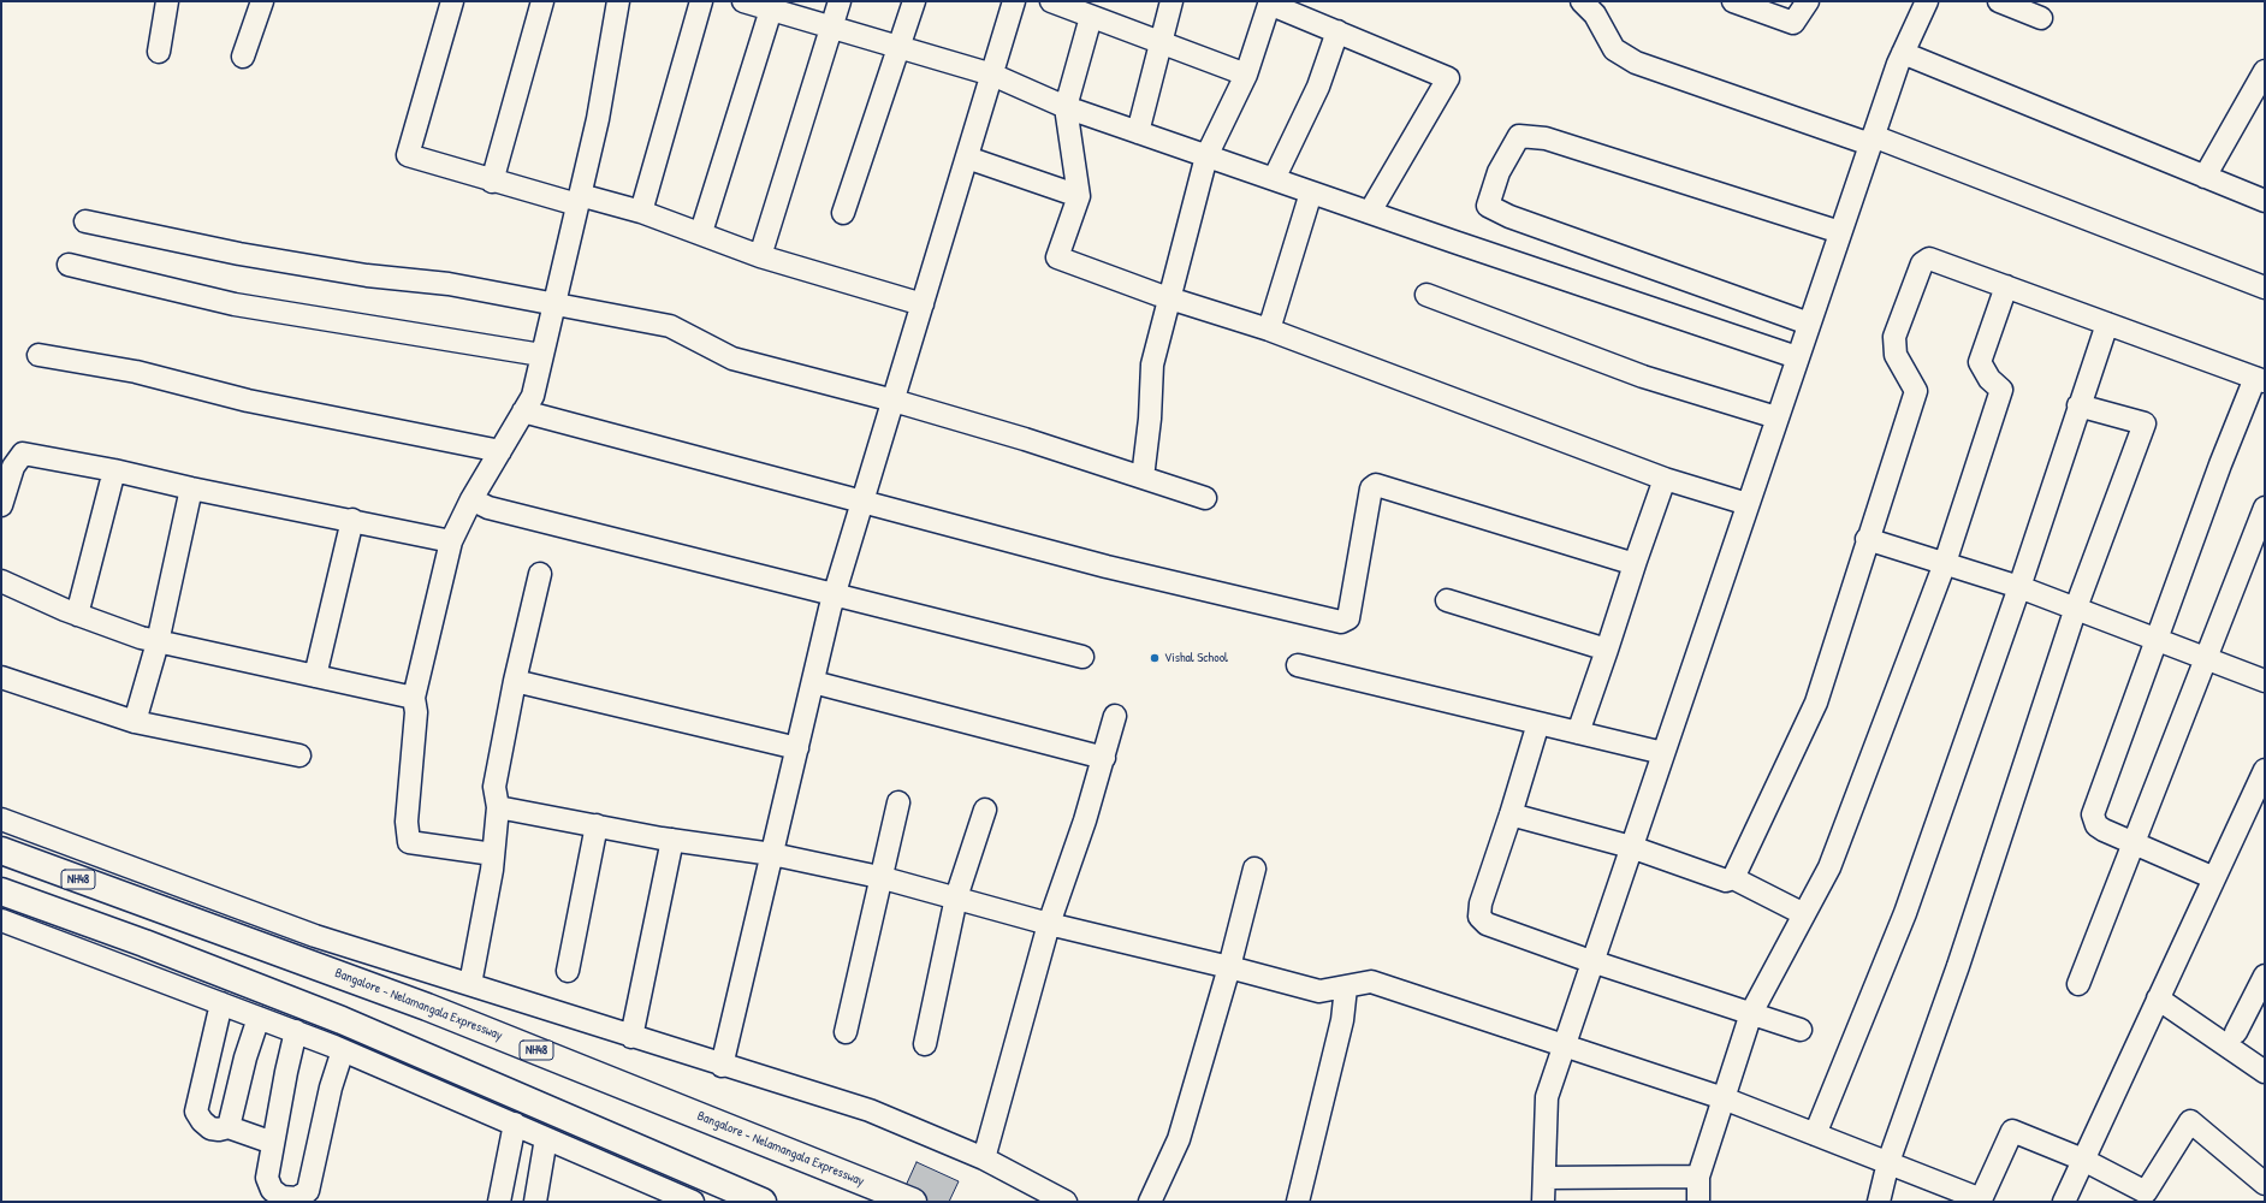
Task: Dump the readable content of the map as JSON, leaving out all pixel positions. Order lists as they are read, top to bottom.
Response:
{
  "streets": {
    "highway": ["NH48", "Bangalore - Nelamangala Expressway"]
  },
  "places": ["Vishal School"]
}
